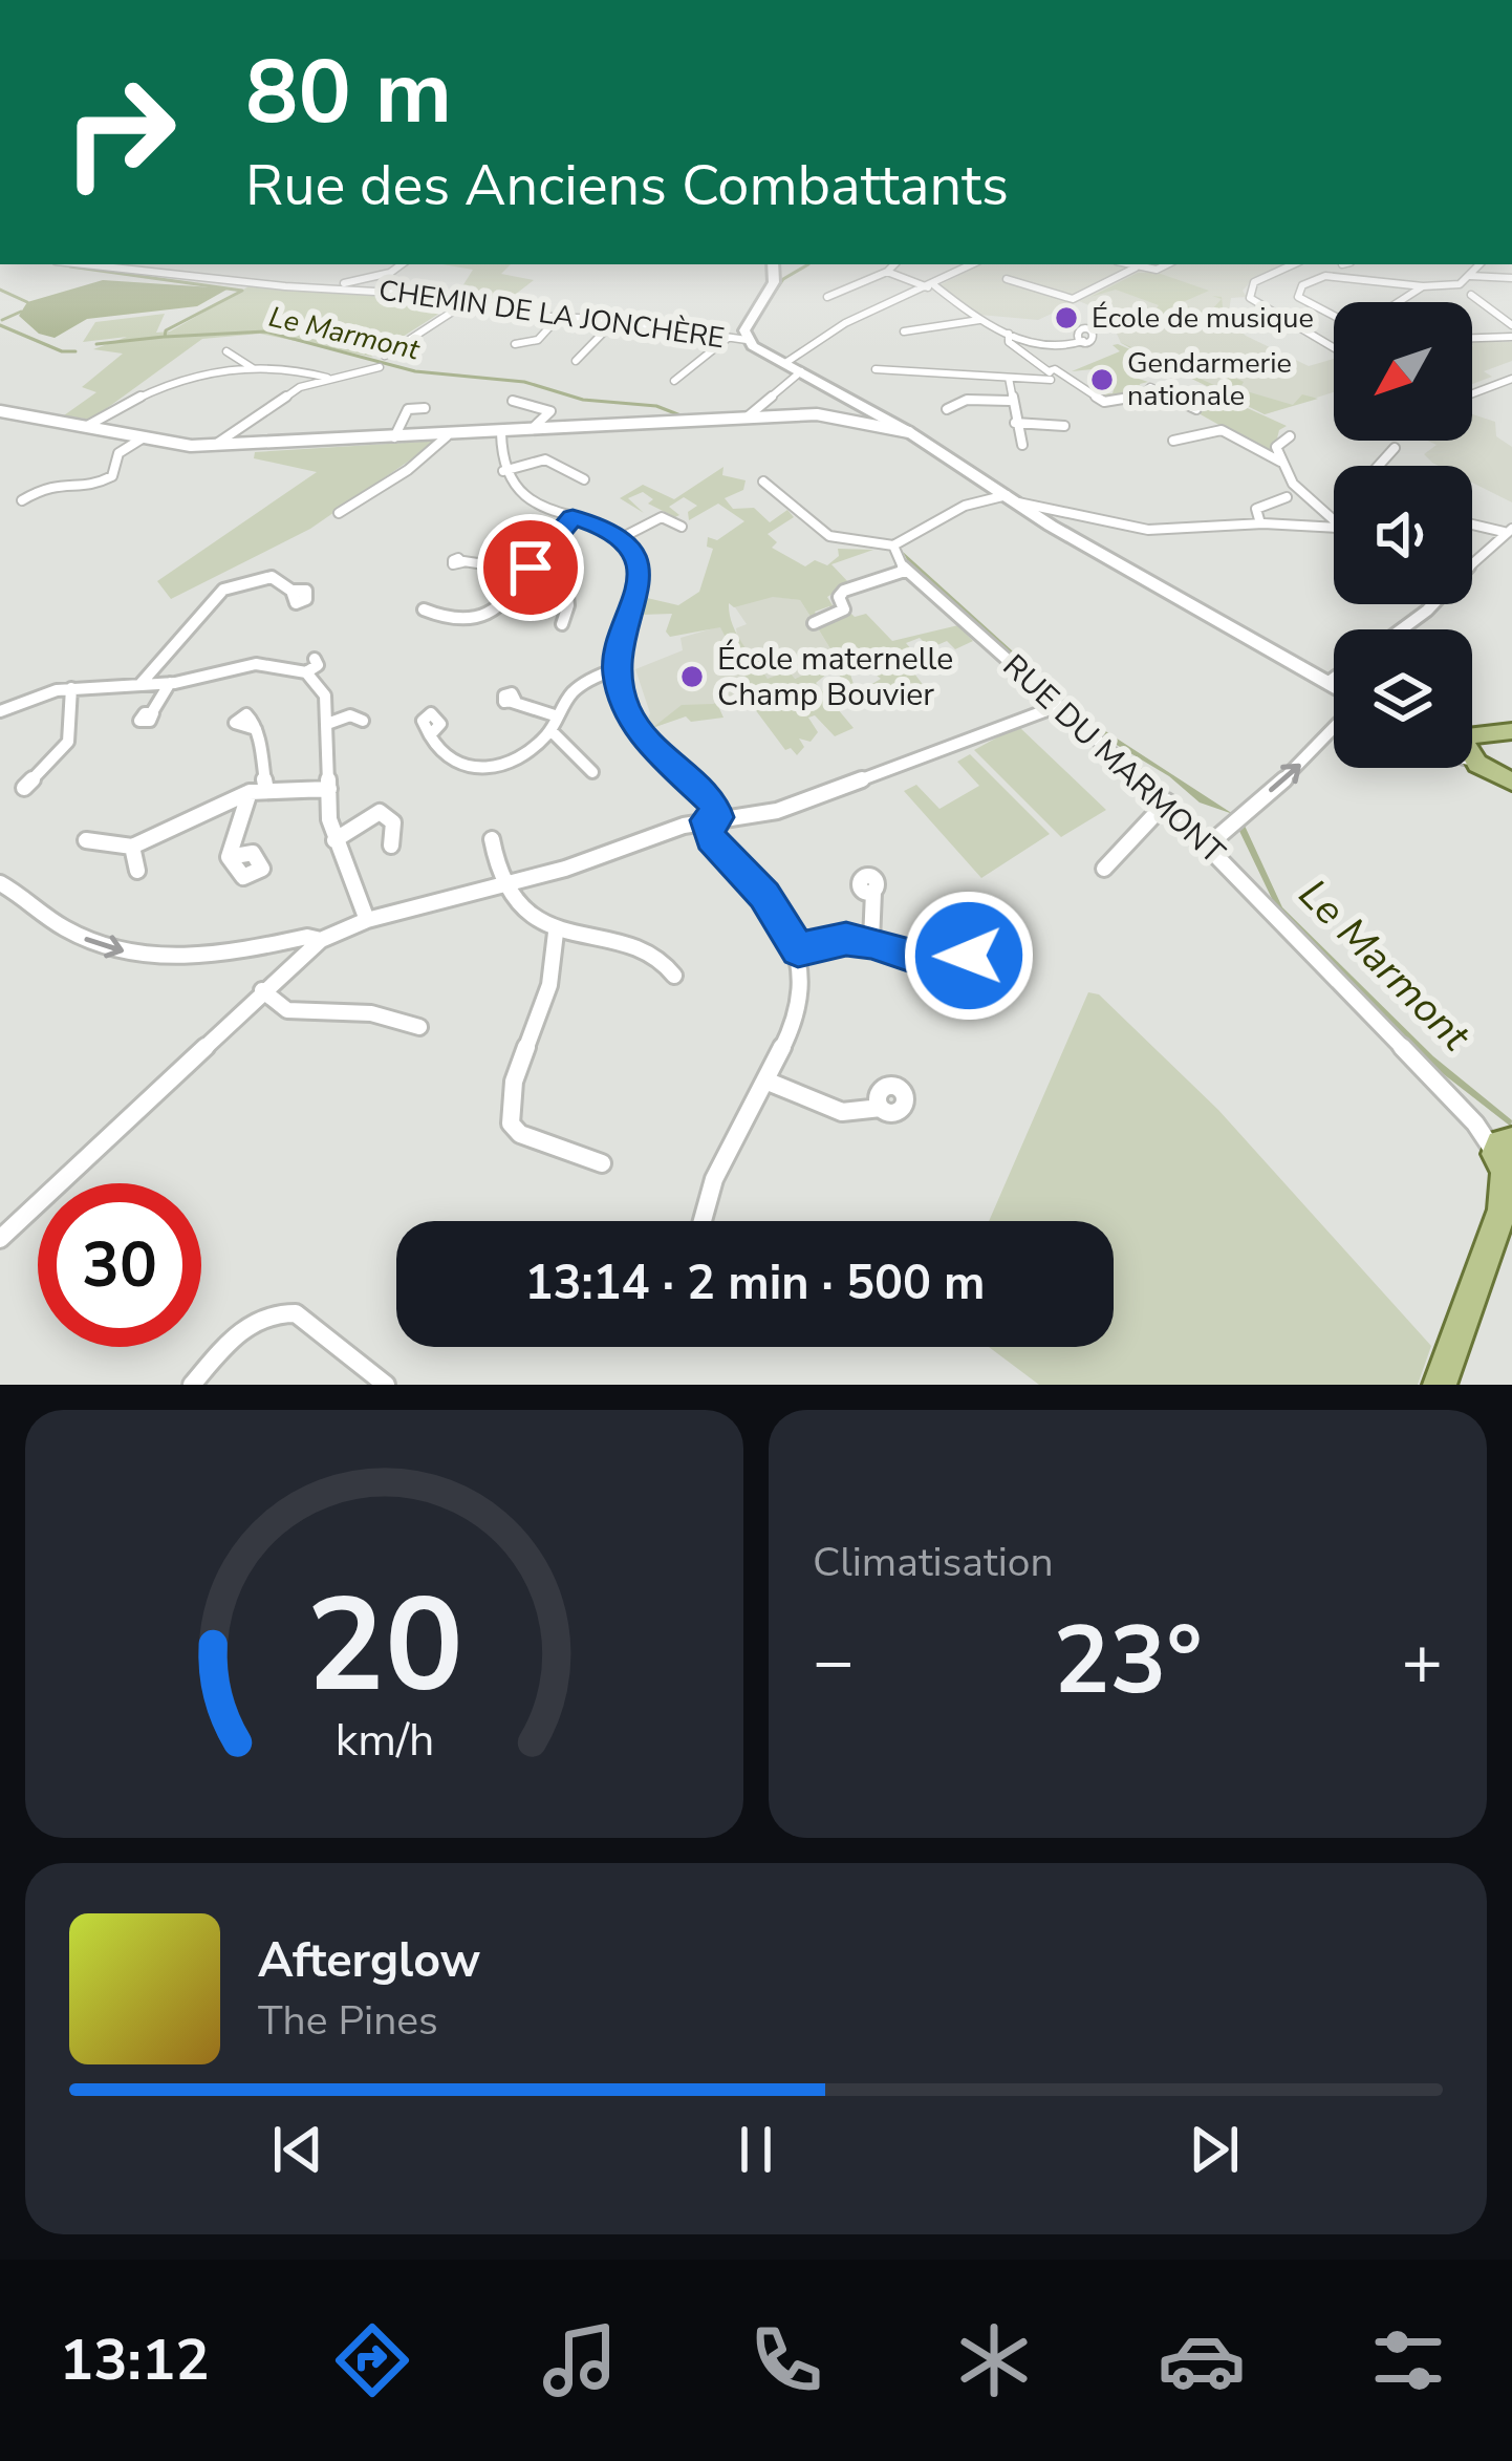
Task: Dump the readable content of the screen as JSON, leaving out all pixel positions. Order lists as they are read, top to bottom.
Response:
{
  "streets": {
    "street": ["CHEMIN DE LA JONCHÈRE", "RUE DU MARMONT"]
  },
  "water": ["Le Marmont"],
  "places": ["École de musique", "Gendarmerie nationale", "École maternelle Champ Bouvier"],
  "north": "bottom left",
  "page": {
    "turn": ["80 m", "Rue des Anciens Combattants"],
    "limit": "30",
    "trip": "13:14 · 2 min · 500 m",
    "tile": "Climatisation",
    "heat": ["−", "23°", "+"],
    "song": ["Afterglow", "The Pines"],
    "tabs": "13:12",
    "gauge": ["20", "km/h"]
  }
}
